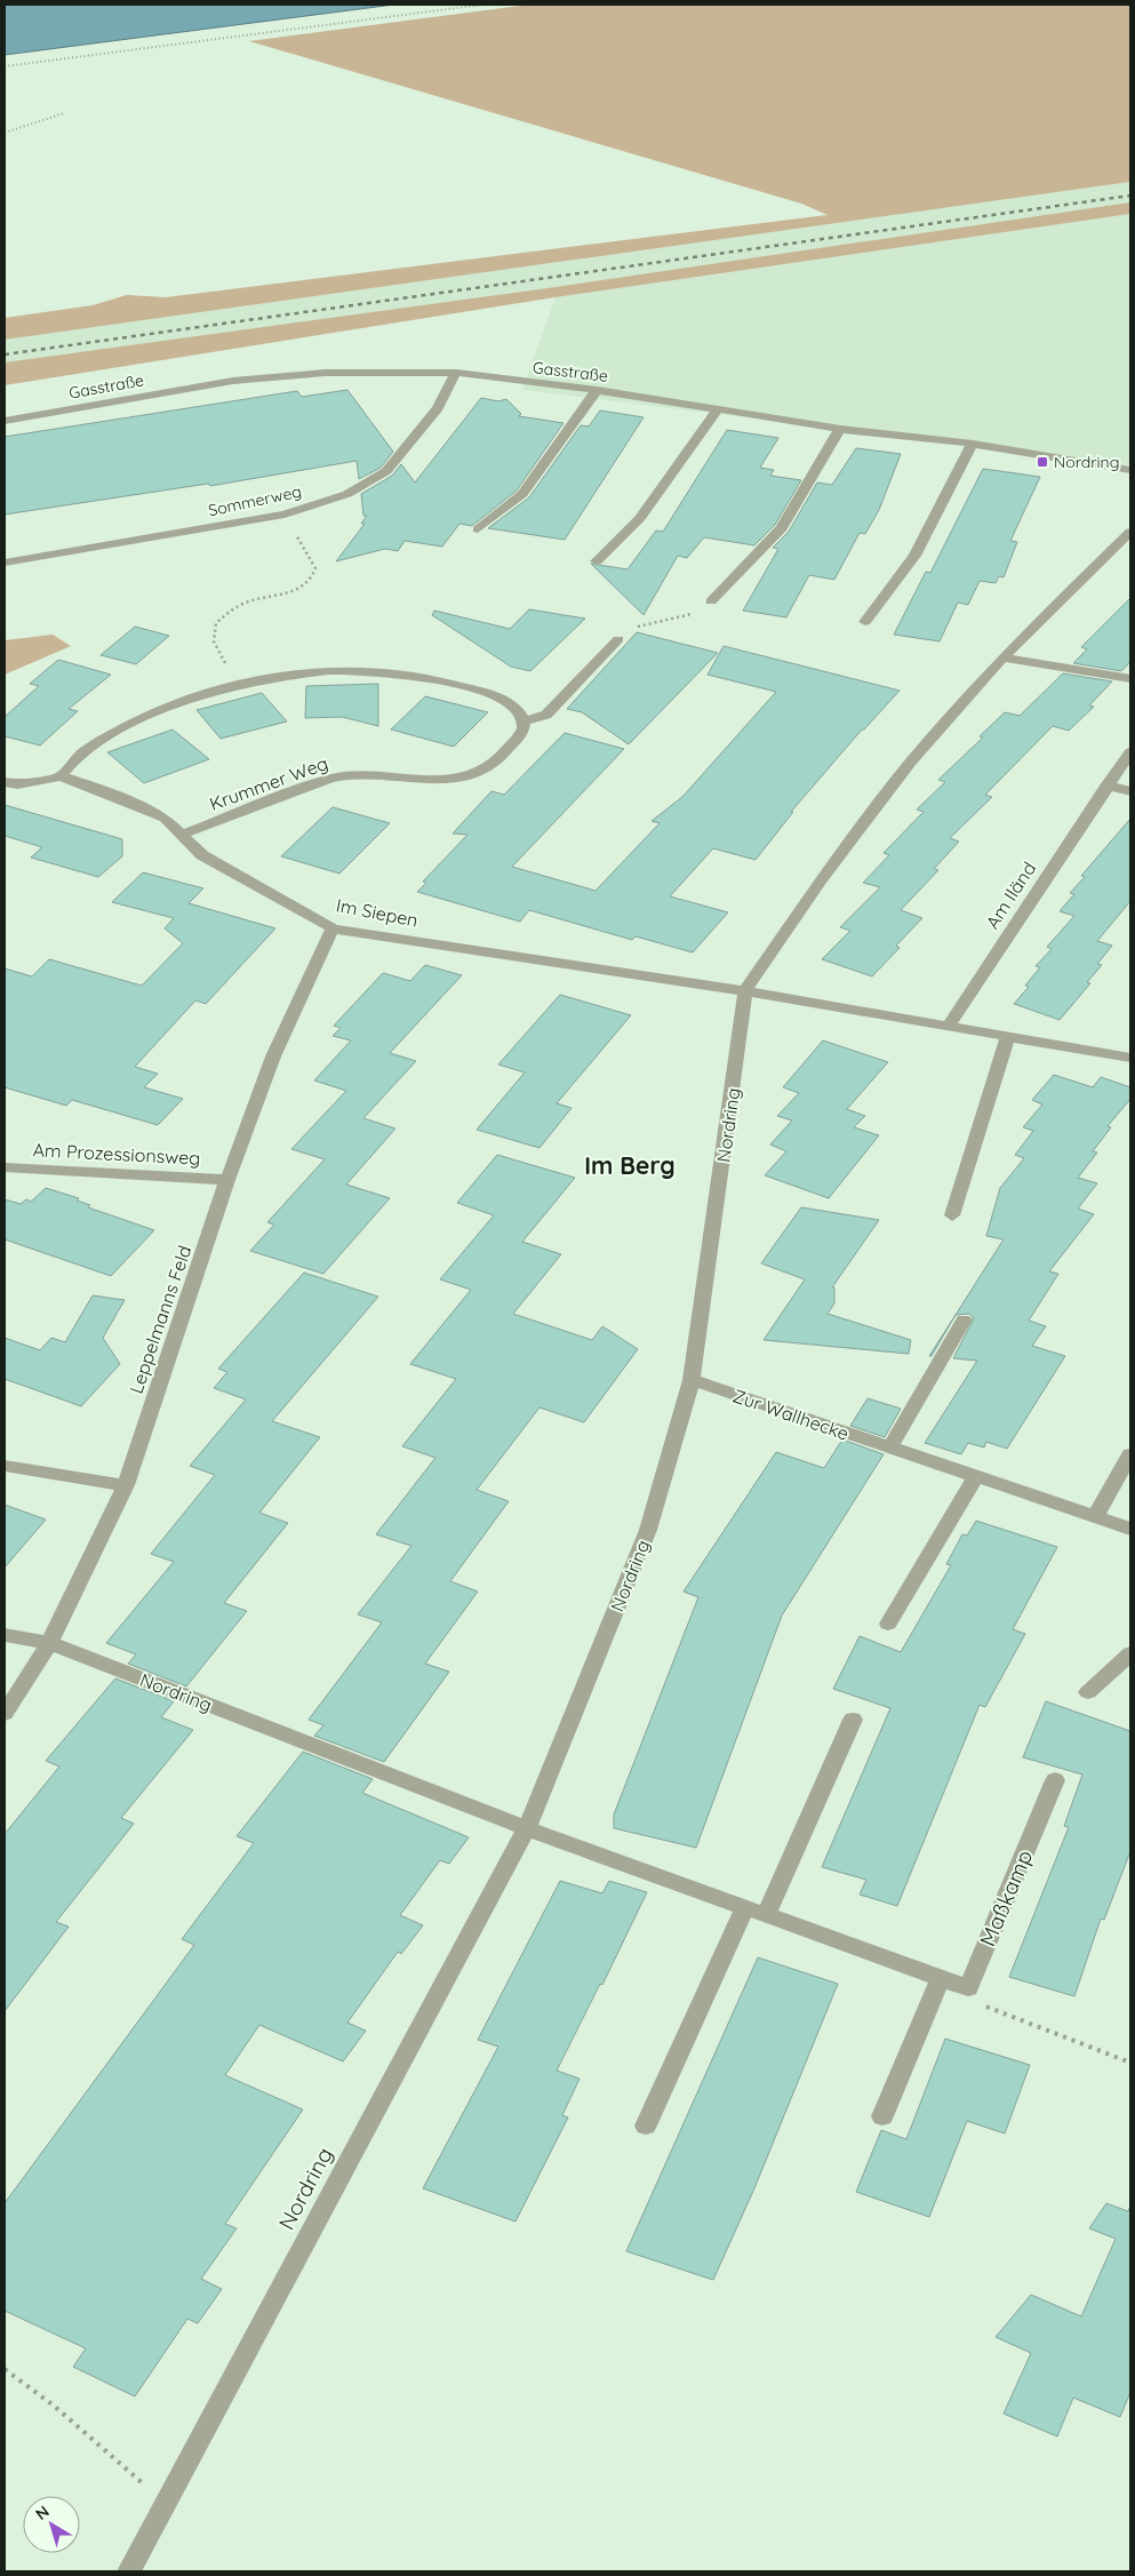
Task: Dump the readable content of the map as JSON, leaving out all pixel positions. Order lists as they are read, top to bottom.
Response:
{
  "streets": {
    "street": [
      "Gasstraße",
      "Sommerweg",
      "Krummer Weg",
      "Am Iländ",
      "Im Siepen",
      "Nordring",
      "Am Prozessionsweg",
      "Leppelmanns Feld",
      "Zur Wallhecke",
      "Maßkamp"
    ]
  },
  "crossings": [
    ["Gasstraße", "Sommerweg"],
    ["Krummer Weg", "Im Siepen"],
    ["Im Siepen", "Nordring"],
    ["Im Siepen", "Leppelmanns Feld"],
    ["Nordring", "Leppelmanns Feld"],
    ["Nordring", "Zur Wallhecke"],
    ["Am Prozessionsweg", "Leppelmanns Feld"]
  ],
  "districts": ["Im Berg"],
  "places": {
    "transit": ["Nordring"]
  },
  "north": "top left"
}
